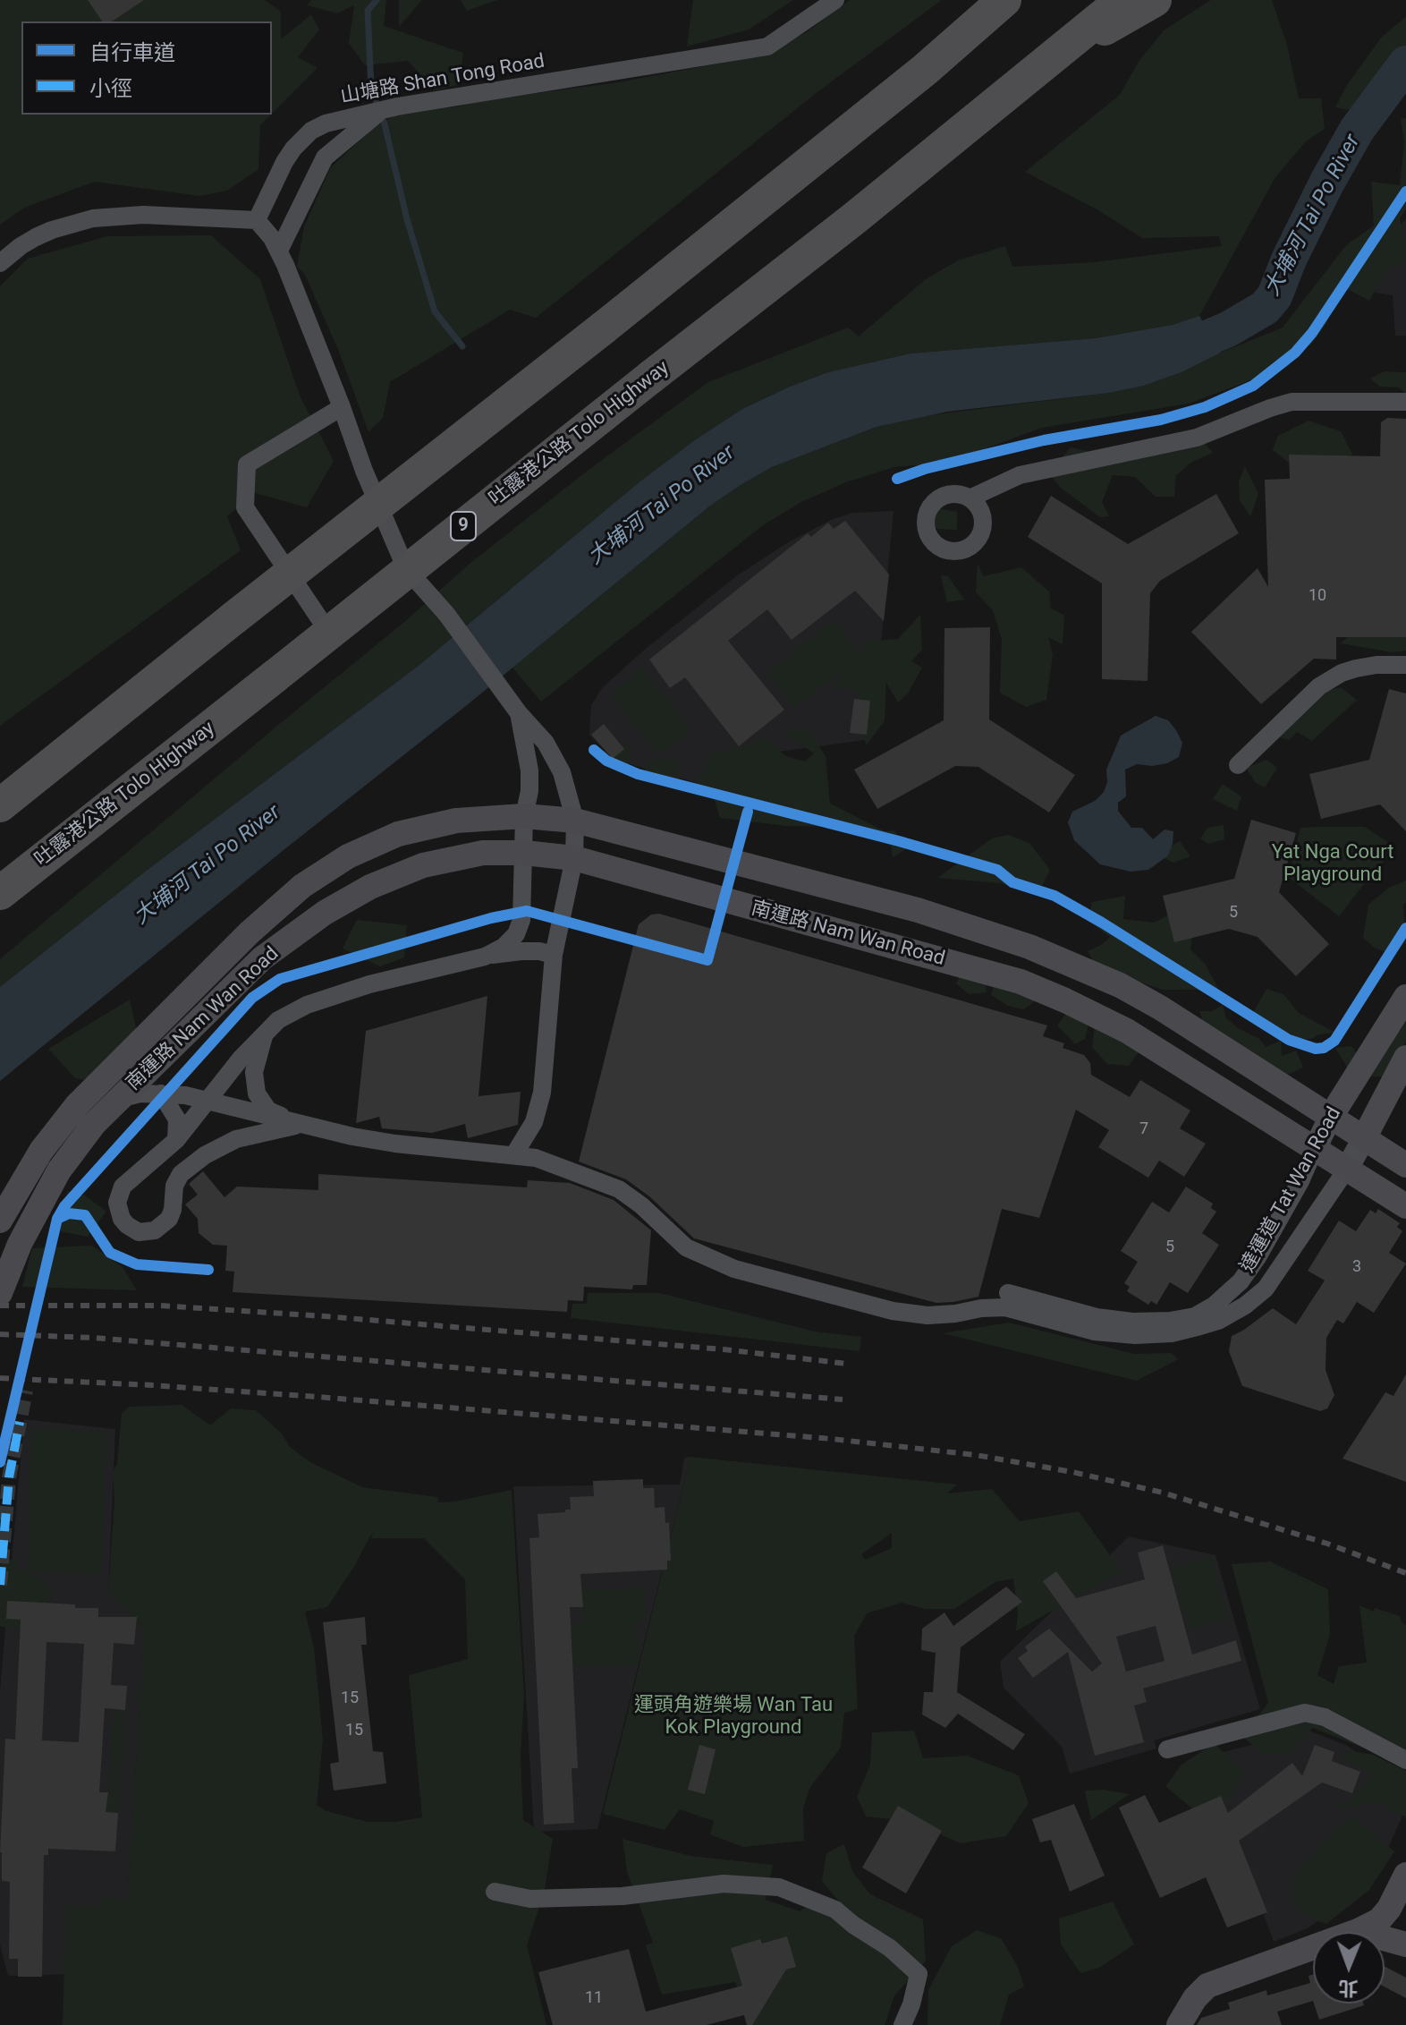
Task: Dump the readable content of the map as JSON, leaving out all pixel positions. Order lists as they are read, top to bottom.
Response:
{
  "streets": {
    "highway": ["吐露港公路 Tolo Highway", "9"],
    "main road": ["南運路 Nam Wan Road", "達運道 Tat Wan Road"],
    "street": ["山塘路 Shan Tong Road"]
  },
  "crossings": [
    ["南運路 Nam Wan Road", "達運道 Tat Wan Road"]
  ],
  "water": ["大埔河 Tai Po River"],
  "parks": ["Yat Nga Court Playground", "運頭角遊樂場 Wan Tau Kok Playground"],
  "house_numbers": [
    "10",
    "5",
    "7",
    "5",
    "3",
    "15",
    "15",
    "11"
  ],
  "legend": ["自行車道", "小徑"],
  "north": "bottom"
}
